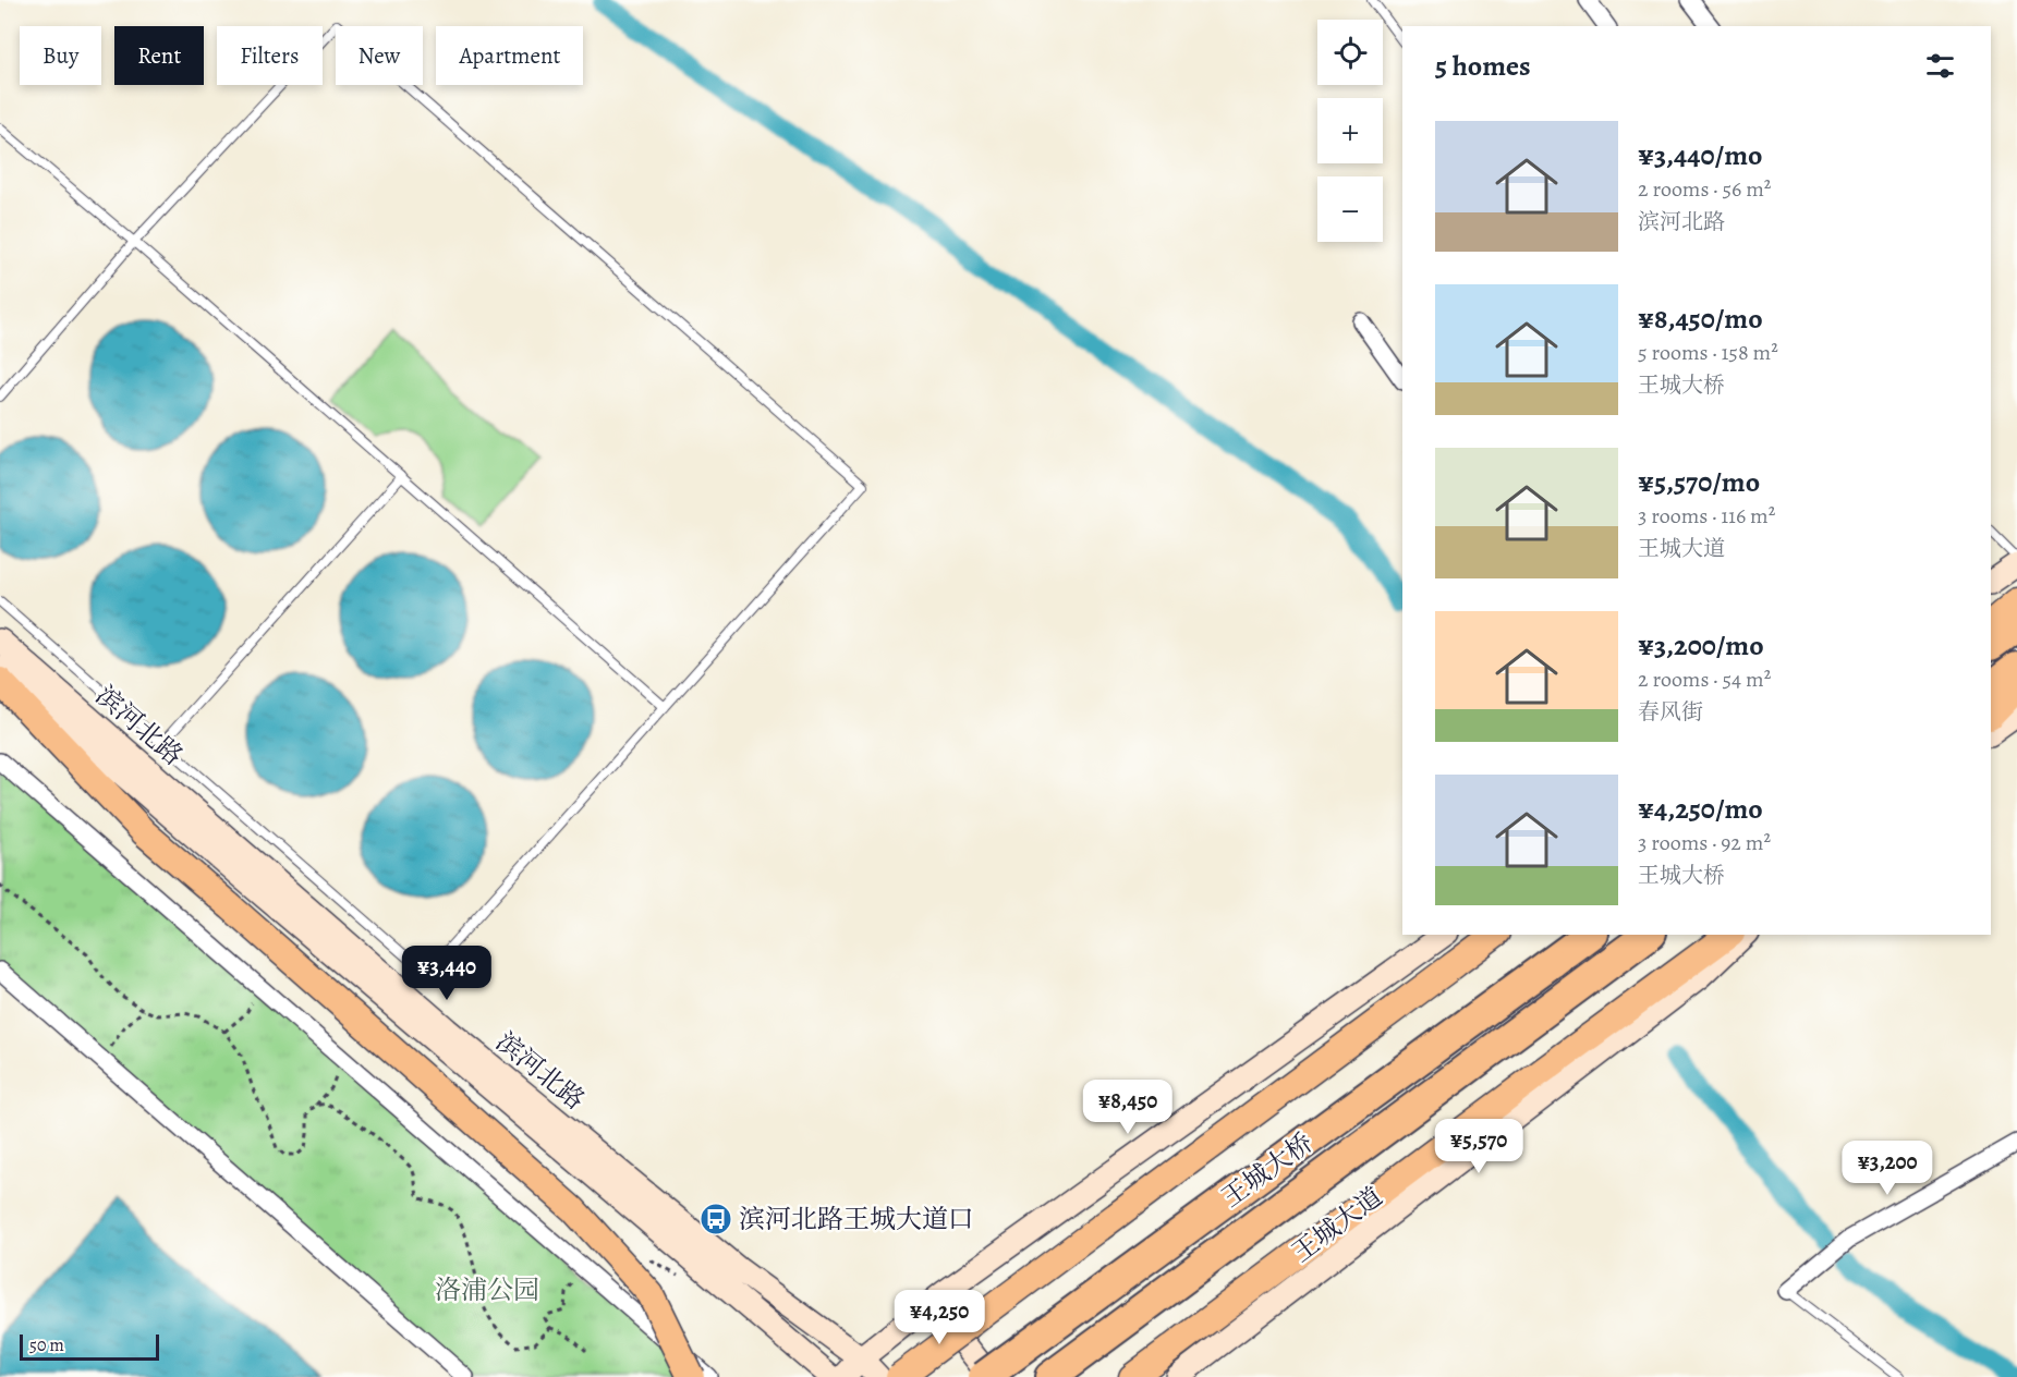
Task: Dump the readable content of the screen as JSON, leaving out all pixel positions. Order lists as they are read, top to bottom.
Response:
{
  "streets": {
    "highway": ["王城大桥"],
    "main road": ["滨河北路", "王城大道"]
  },
  "parks": ["洛浦公园"],
  "places": {
    "bus stop": ["滨河北路王城大道口"]
  },
  "scale_bar": "50 m",
  "page": {
    "map_buttons": ["+", "−"],
    "chip": [
      "Buy",
      "Rent",
      "Filters",
      "New",
      "Apartment"
    ],
    "heading": "5 homes",
    "list": [
      {
        "name": "¥3,440/mo",
        "note": "2 rooms · 56 m² · 滨河北路"
      },
      {
        "name": "¥8,450/mo",
        "note": "5 rooms · 158 m² · 王城大桥"
      },
      {
        "name": "¥5,570/mo",
        "note": "3 rooms · 116 m² · 王城大道"
      },
      {
        "name": "¥3,200/mo",
        "note": "2 rooms · 54 m² · 春风街"
      },
      {
        "name": "¥4,250/mo",
        "note": "3 rooms · 92 m² · 王城大桥"
      }
    ],
    "price": [
      "¥3,440",
      "¥8,450",
      "¥5,570",
      "¥3,200",
      "¥4,250"
    ],
    "scale": "50 m"
  }
}
